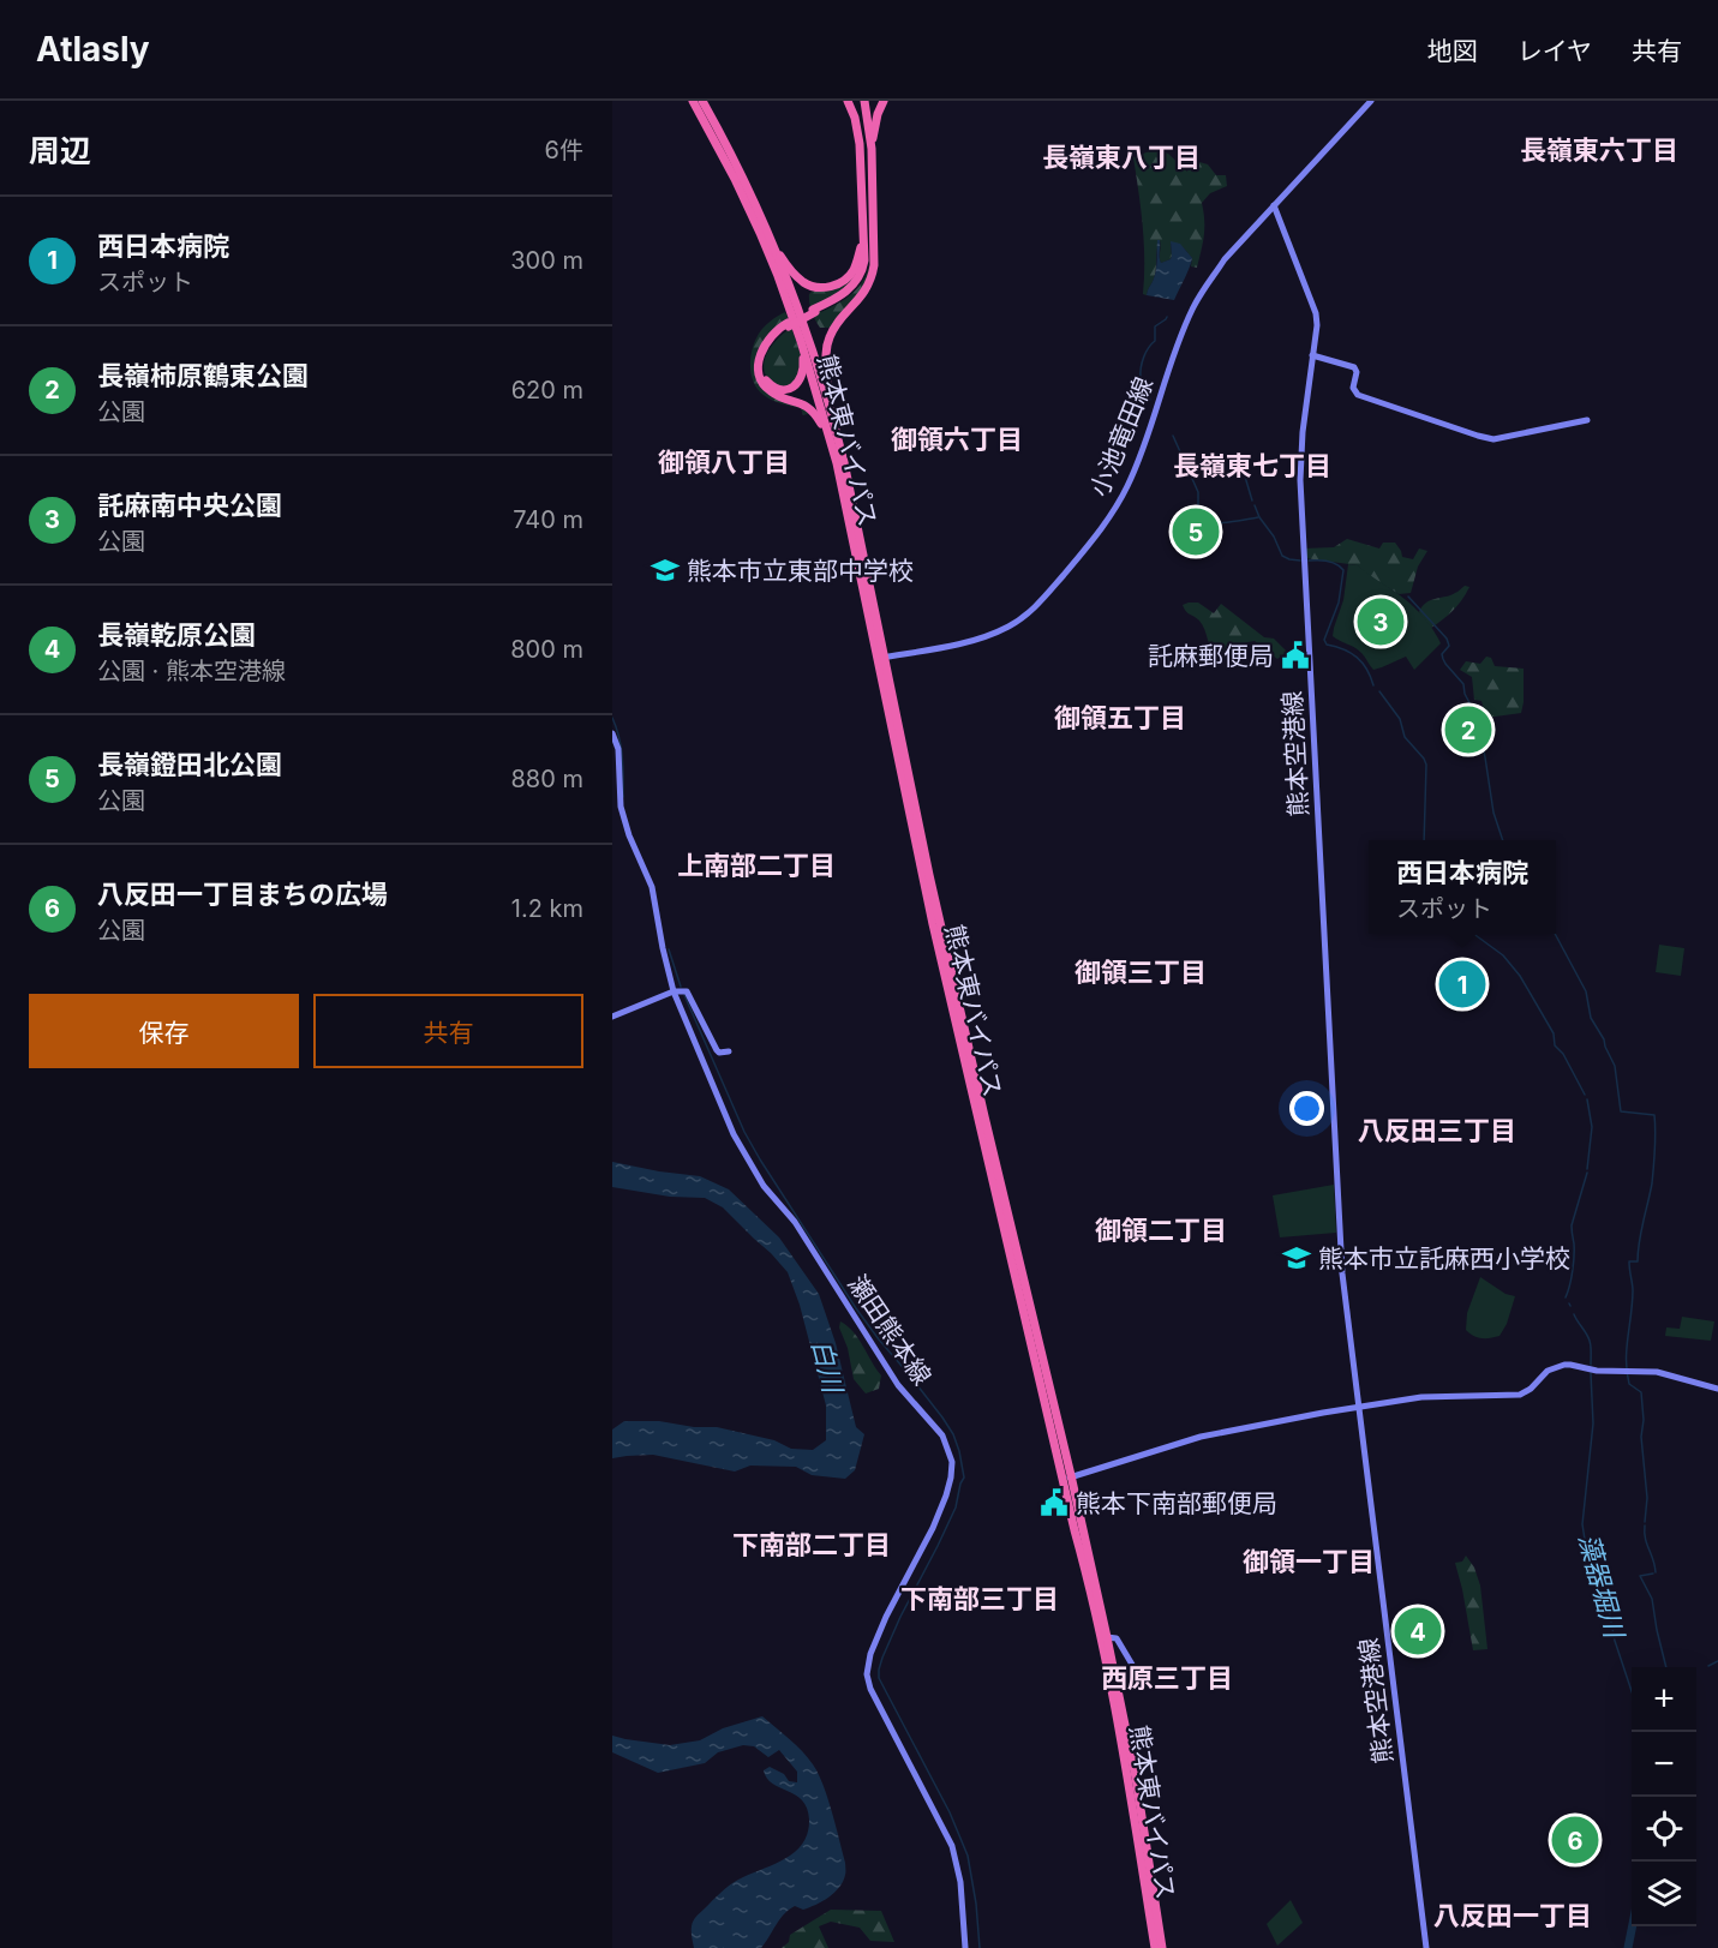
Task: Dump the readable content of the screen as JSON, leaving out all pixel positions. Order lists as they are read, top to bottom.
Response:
{
  "streets": {
    "highway": ["熊本東バイパス"],
    "main road": ["小池竜田線", "熊本空港線", "瀬田熊本線"]
  },
  "crossings": [
    ["小池竜田線", "熊本東バイパス"],
    ["小池竜田線", "熊本空港線"]
  ],
  "districts": [
    "長嶺東六丁目",
    "長嶺東八丁目",
    "御領六丁目",
    "御領八丁目",
    "長嶺東七丁目",
    "御領五丁目",
    "上南部二丁目",
    "御領三丁目",
    "八反田三丁目",
    "御領二丁目",
    "下南部二丁目",
    "御領一丁目",
    "下南部三丁目",
    "西原三丁目",
    "八反田一丁目"
  ],
  "water": ["白川", "藻器堀川"],
  "places": {
    "school or university": ["熊本市立東部中学校", "熊本市立託麻西小学校"],
    "public building": ["託麻郵便局", "熊本下南部郵便局"]
  },
  "page": {
    "header": "Atlasly",
    "nav": ["地図", "レイヤ", "共有"],
    "heading": ["周辺", "6件"],
    "list": [
      {
        "mark": "1",
        "name": "西日本病院",
        "note": "スポット",
        "value": "300 m"
      },
      {
        "mark": "2",
        "name": "長嶺柿原鶴東公園",
        "note": "公園",
        "value": "620 m"
      },
      {
        "mark": "3",
        "name": "託麻南中央公園",
        "note": "公園",
        "value": "740 m"
      },
      {
        "mark": "4",
        "name": "長嶺乾原公園",
        "note": "公園 · 熊本空港線",
        "value": "800 m"
      },
      {
        "mark": "5",
        "name": "長嶺鐙田北公園",
        "note": "公園",
        "value": "880 m"
      },
      {
        "mark": "6",
        "name": "八反田一丁目まちの広場",
        "note": "公園",
        "value": "1.2 km"
      }
    ],
    "pins": [
      "5",
      "3",
      "2",
      "1",
      "4",
      "6"
    ],
    "popup": ["西日本病院", "スポット"],
    "buttons": ["保存", "共有"],
    "map_buttons": ["+", "−"]
  }
}
